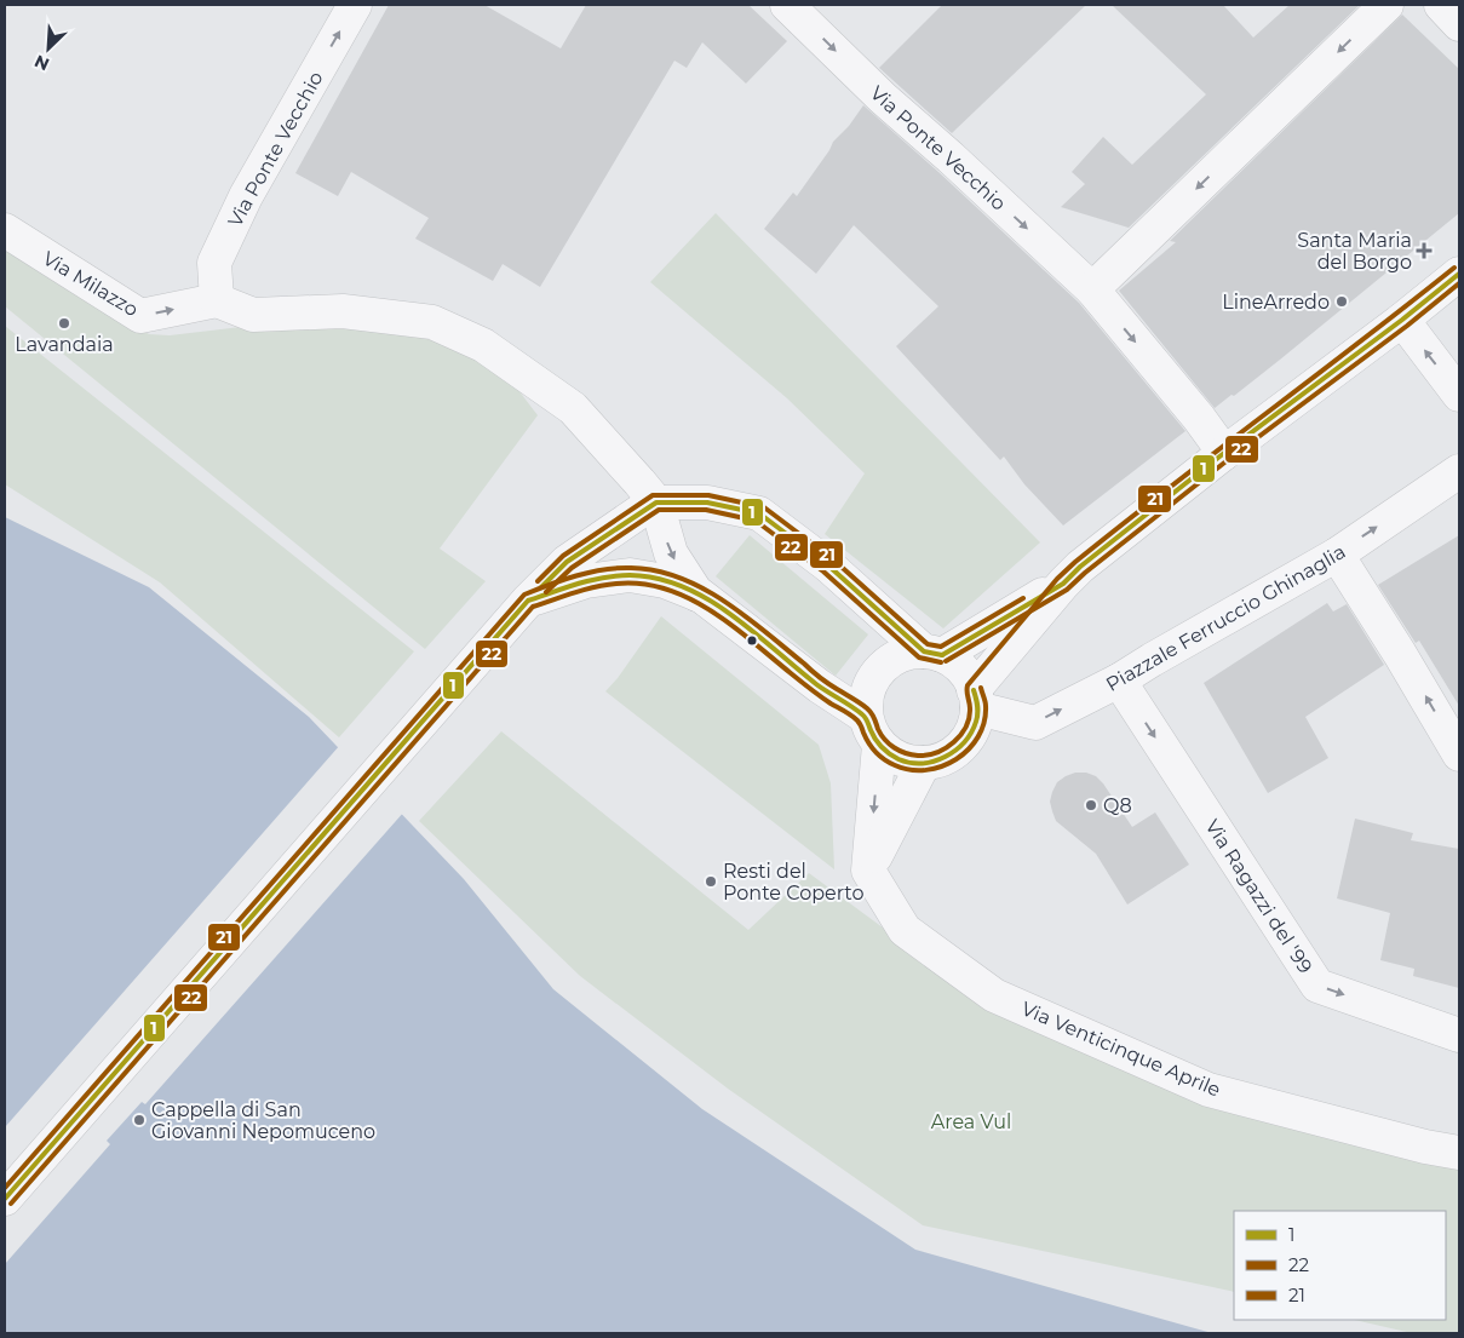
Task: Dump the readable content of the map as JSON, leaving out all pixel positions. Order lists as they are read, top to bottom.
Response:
{
  "streets": {
    "street": [
      "Via Ponte Vecchio",
      "Via Milazzo",
      "Piazzale Ferruccio Ghinaglia",
      "Via Ragazzi del '99",
      "Via Venticinque Aprile"
    ]
  },
  "crossings": [
    ["Via Ponte Vecchio", "Via Milazzo"],
    ["Piazzale Ferruccio Ghinaglia", "Via Ragazzi del '99"]
  ],
  "one_way": ["Via Milazzo"],
  "parks": ["Area Vul"],
  "places": {
    "health": ["Santa Maria del Borgo"],
    "other": [
      "LineArredo",
      "Lavandaia",
      "Q8",
      "Resti del Ponte Coperto",
      "Cappella di San Giovanni Nepomuceno"
    ]
  },
  "lines": ["transit line 21", "transit line 1", "transit line 22"],
  "legend": ["1", "22", "21"],
  "north": "bottom left"
}
